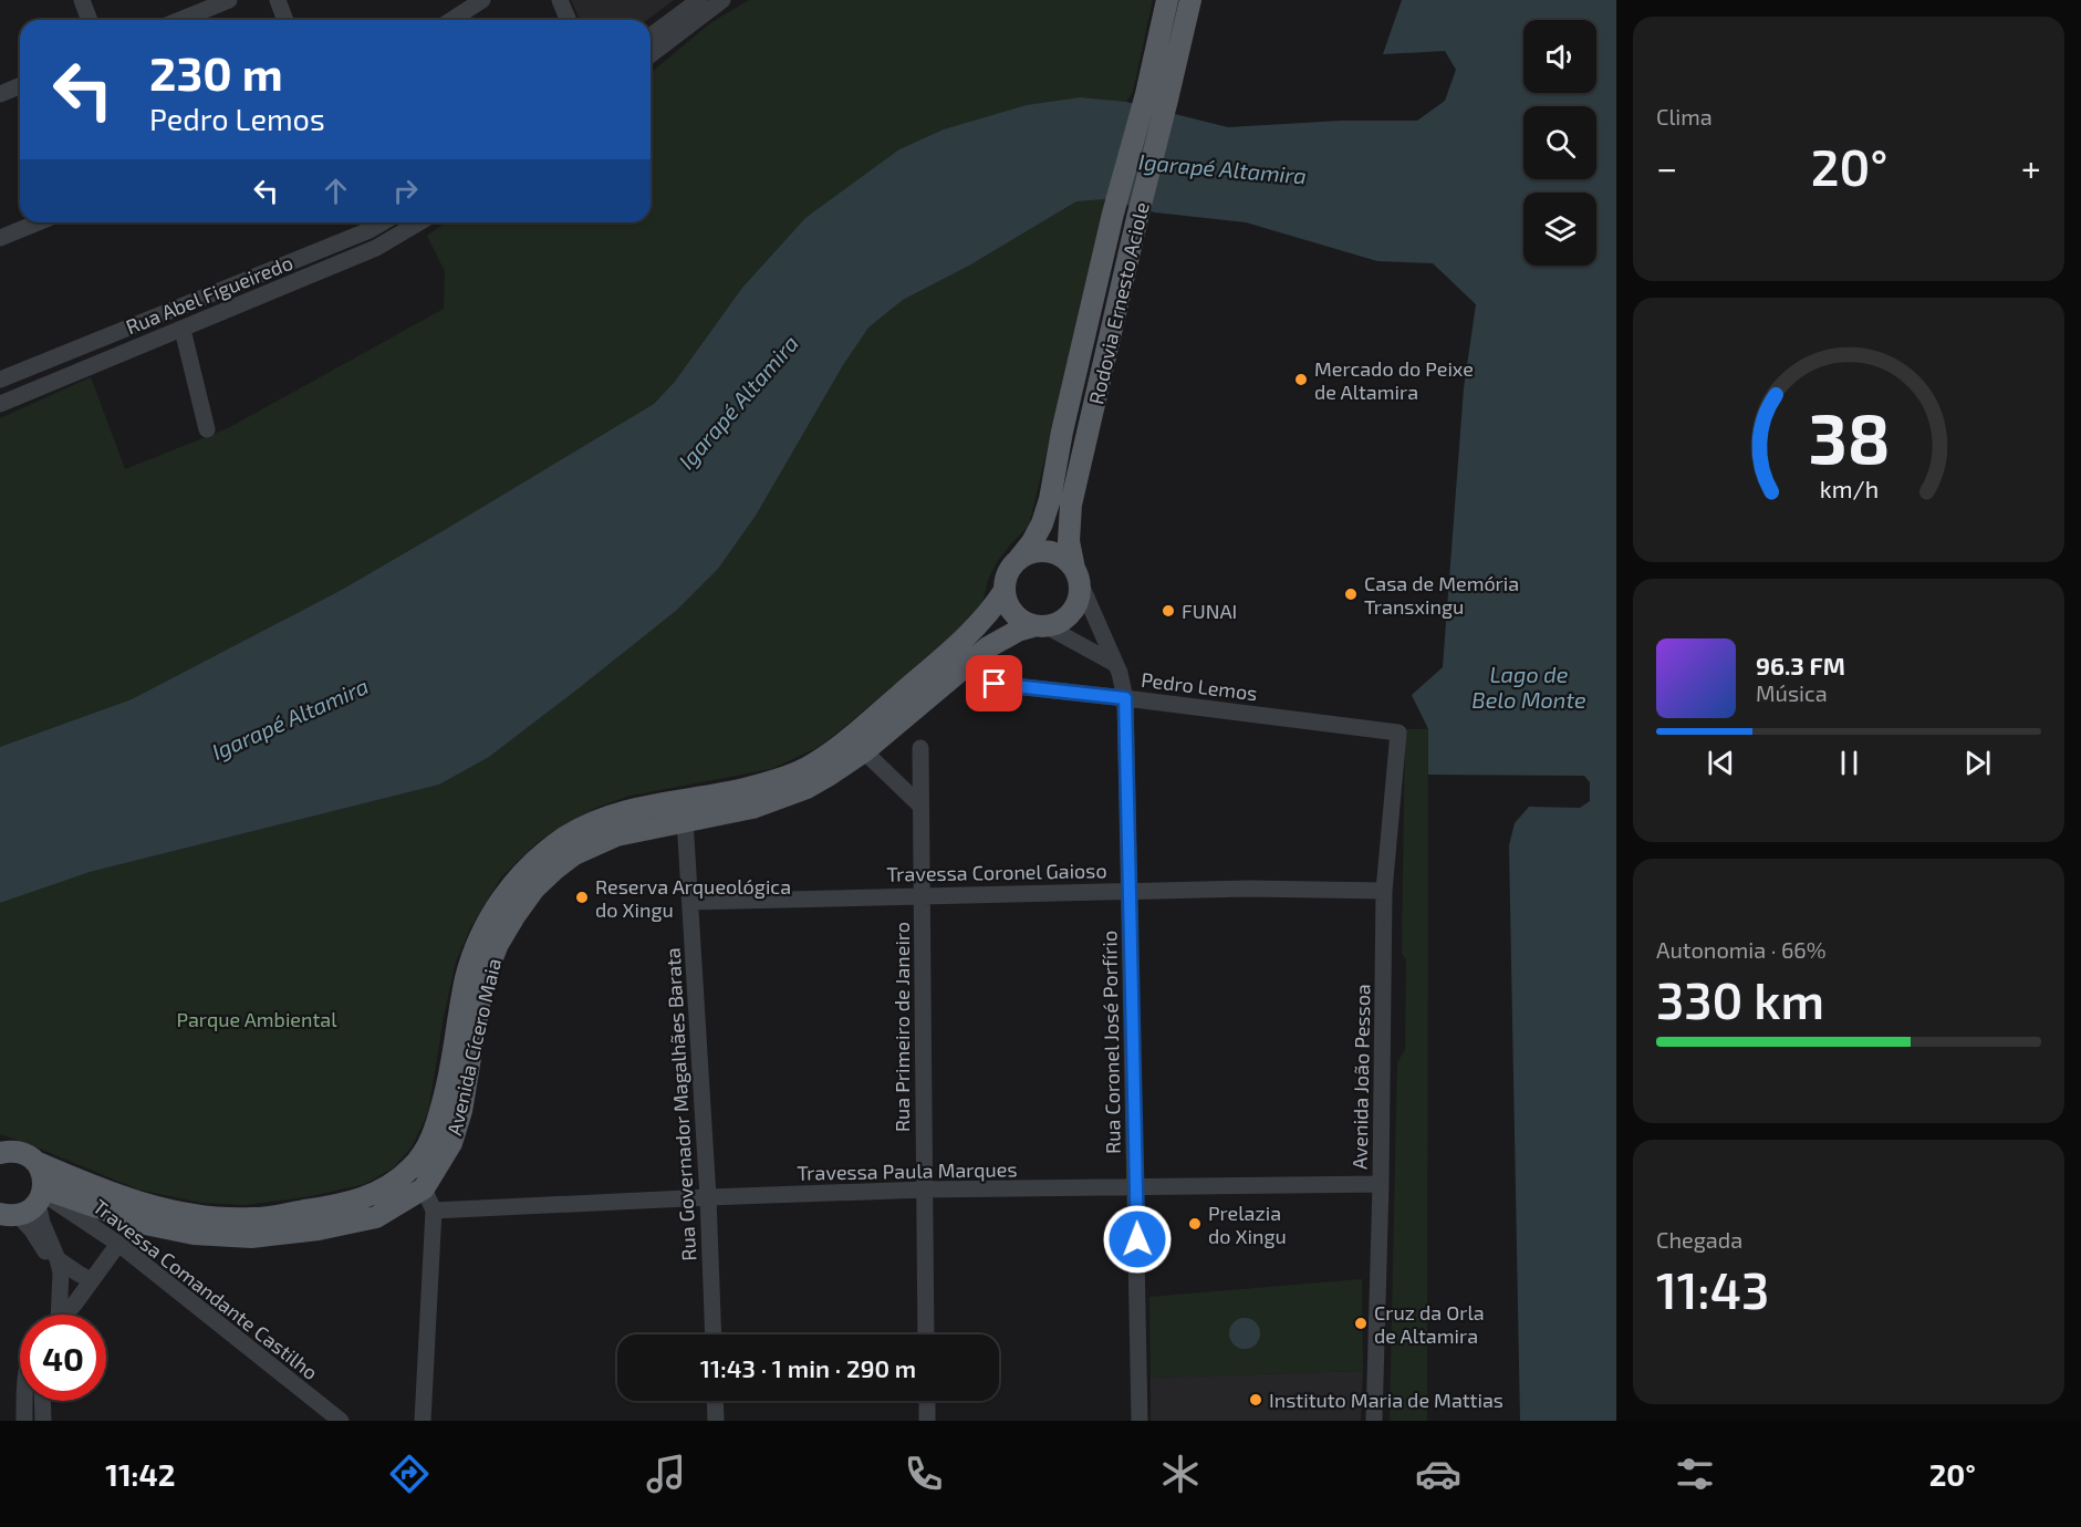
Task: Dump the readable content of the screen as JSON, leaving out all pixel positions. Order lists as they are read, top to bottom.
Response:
{
  "streets": {
    "main road": ["Rodovia Ernesto Aciole", "Avenida Cícero Maia"],
    "street": [
      "Rua Abel Figueiredo",
      "Pedro Lemos",
      "Travessa Coronel Gaioso",
      "Rua Primeiro de Janeiro",
      "Rua Coronel José Porfírio",
      "Avenida João Pessoa",
      "Rua Governador Magalhães Barata",
      "Travessa Paula Marques",
      "Travessa Comandante Castilho"
    ]
  },
  "crossings": [
    ["Rodovia Ernesto Aciole", "Rua Coronel José Porfírio"],
    ["Rodovia Ernesto Aciole", "Avenida Cícero Maia"],
    ["Pedro Lemos", "Rua Coronel José Porfírio"],
    ["Pedro Lemos", "Avenida João Pessoa"],
    ["Travessa Coronel Gaioso", "Rua Primeiro de Janeiro"],
    ["Travessa Coronel Gaioso", "Rua Coronel José Porfírio"],
    ["Travessa Coronel Gaioso", "Avenida João Pessoa"],
    ["Travessa Coronel Gaioso", "Rua Governador Magalhães Barata"],
    ["Rua Primeiro de Janeiro", "Travessa Paula Marques"],
    ["Rua Coronel José Porfírio", "Avenida Cícero Maia"],
    ["Rua Coronel José Porfírio", "Travessa Paula Marques"],
    ["Avenida Cícero Maia", "Rua Governador Magalhães Barata"],
    ["Avenida Cícero Maia", "Travessa Comandante Castilho"],
    ["Avenida João Pessoa", "Travessa Paula Marques"],
    ["Rua Governador Magalhães Barata", "Travessa Paula Marques"]
  ],
  "water": ["Igarapé Altamira", "Lago de Belo Monte"],
  "parks": ["Parque Ambiental"],
  "places": [
    "Mercado do Peixe de Altamira",
    "Casa de Memória Transxingu",
    "FUNAI",
    "Reserva Arqueológica do Xingu",
    "Prelazia do Xingu",
    "Cruz da Orla de Altamira",
    "Instituto Maria de Mattias"
  ],
  "page": {
    "tile": [
      "Clima",
      ["Autonomia · 66%", "330 km"],
      ["Chegada", "11:43"]
    ],
    "turn": ["230 m", "Pedro Lemos"],
    "heat": ["−", "20°", "+"],
    "song": ["96.3 FM", "Música"],
    "limit": "40",
    "trip": "11:43 · 1 min · 290 m",
    "tabs": ["11:42", "20°"],
    "gauge": ["38", "km/h"]
  }
}
